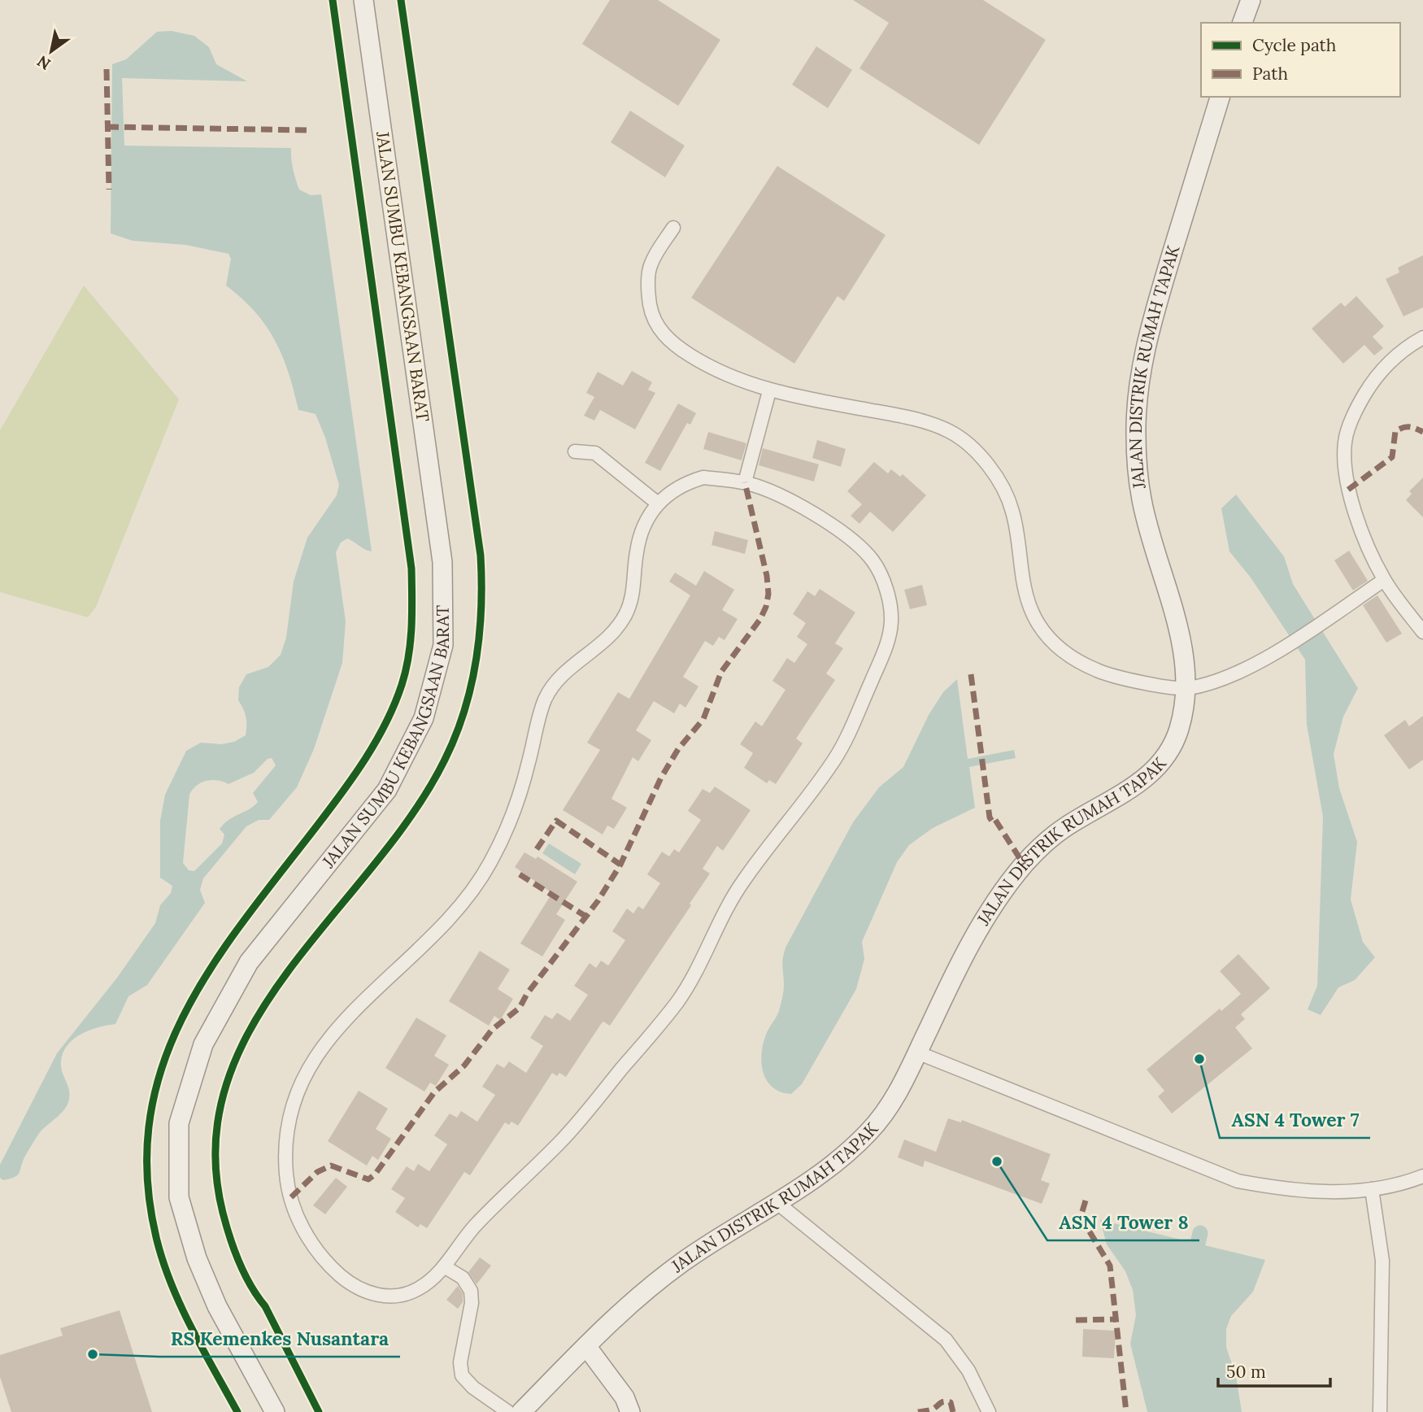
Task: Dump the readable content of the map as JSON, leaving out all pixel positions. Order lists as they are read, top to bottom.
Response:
{
  "streets": {
    "street": ["JALAN SUMBU KEBANGSAAN BARAT", "JALAN DISTRIK RUMAH TAPAK"]
  },
  "places": ["ASN 4 Tower 7", "ASN 4 Tower 8", "RS Kemenkes Nusantara"],
  "legend": ["Cycle path", "Path"],
  "scale_bar": "50 m",
  "north": "bottom left"
}
